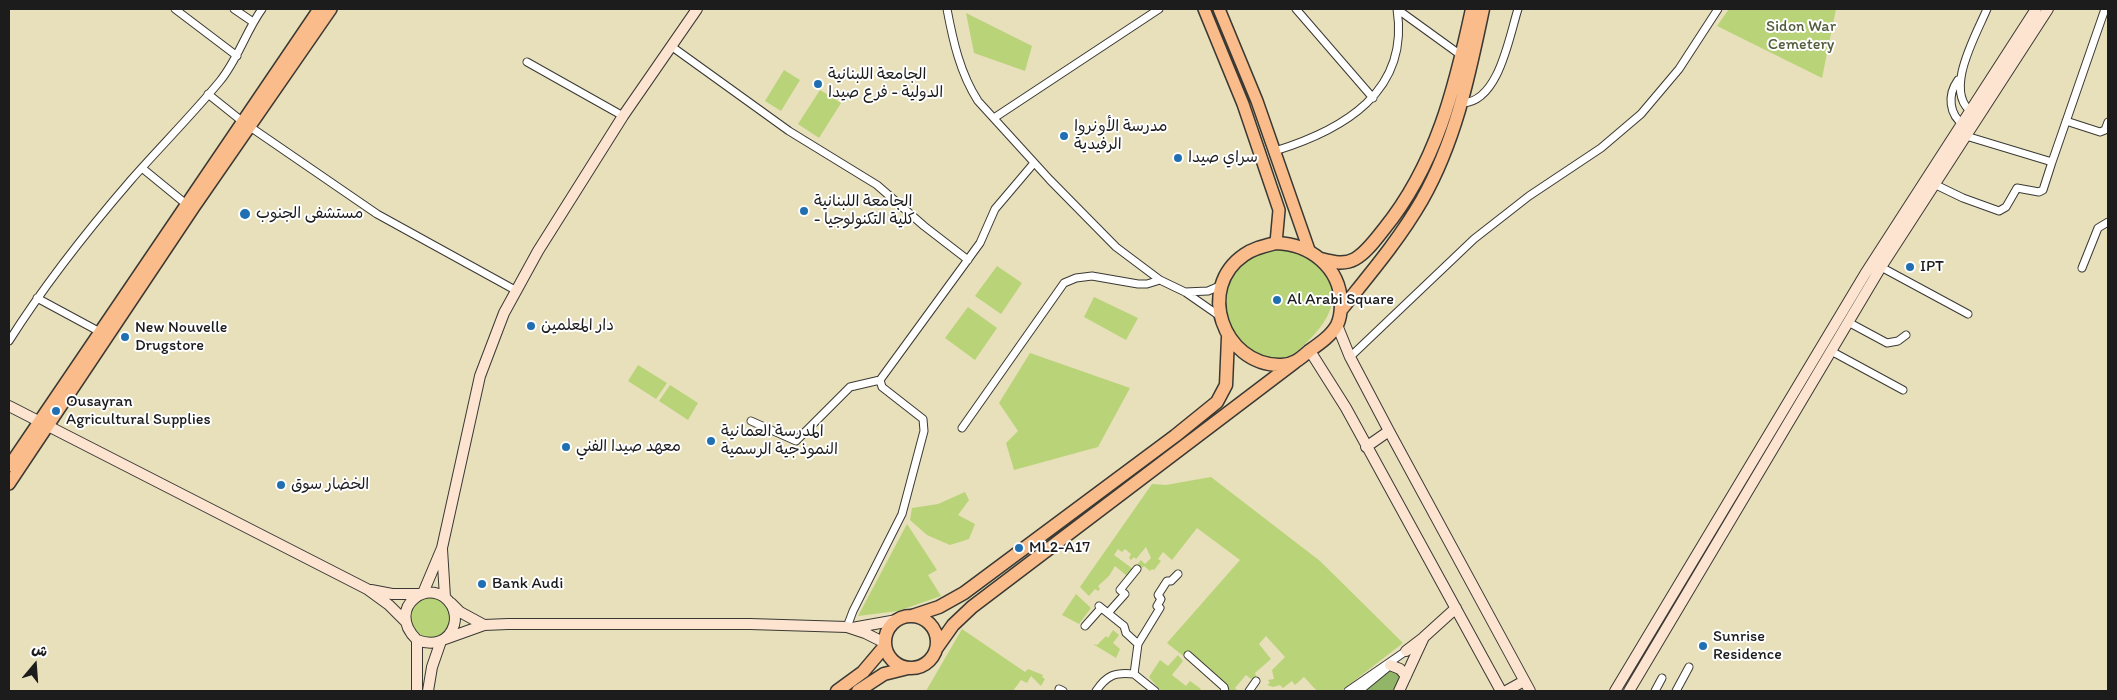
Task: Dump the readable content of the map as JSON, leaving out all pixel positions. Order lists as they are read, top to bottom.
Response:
{
  "parks": ["Sidon War Cemetery"],
  "places": [
    "الجامعة اللبنانية الدولية - فرع صيدا",
    "مدرسة الأونروا الرفيدية",
    "سراي صيدا",
    "الجامعة اللبنانية - كلية التكنولوجيا",
    "مستشفى الجنوب",
    "IPT",
    "Al Arabi Square",
    "دار المعلمين",
    "New Nouvelle Drugstore",
    "Ousayran Agricultural Supplies",
    "المدرسة العمانية النموذجية الرسمية",
    "معهد صيدا الفني",
    "الخضار سوق",
    "ML2-A17",
    "Bank Audi",
    "Sunrise Residence"
  ],
  "north": "top"
}
